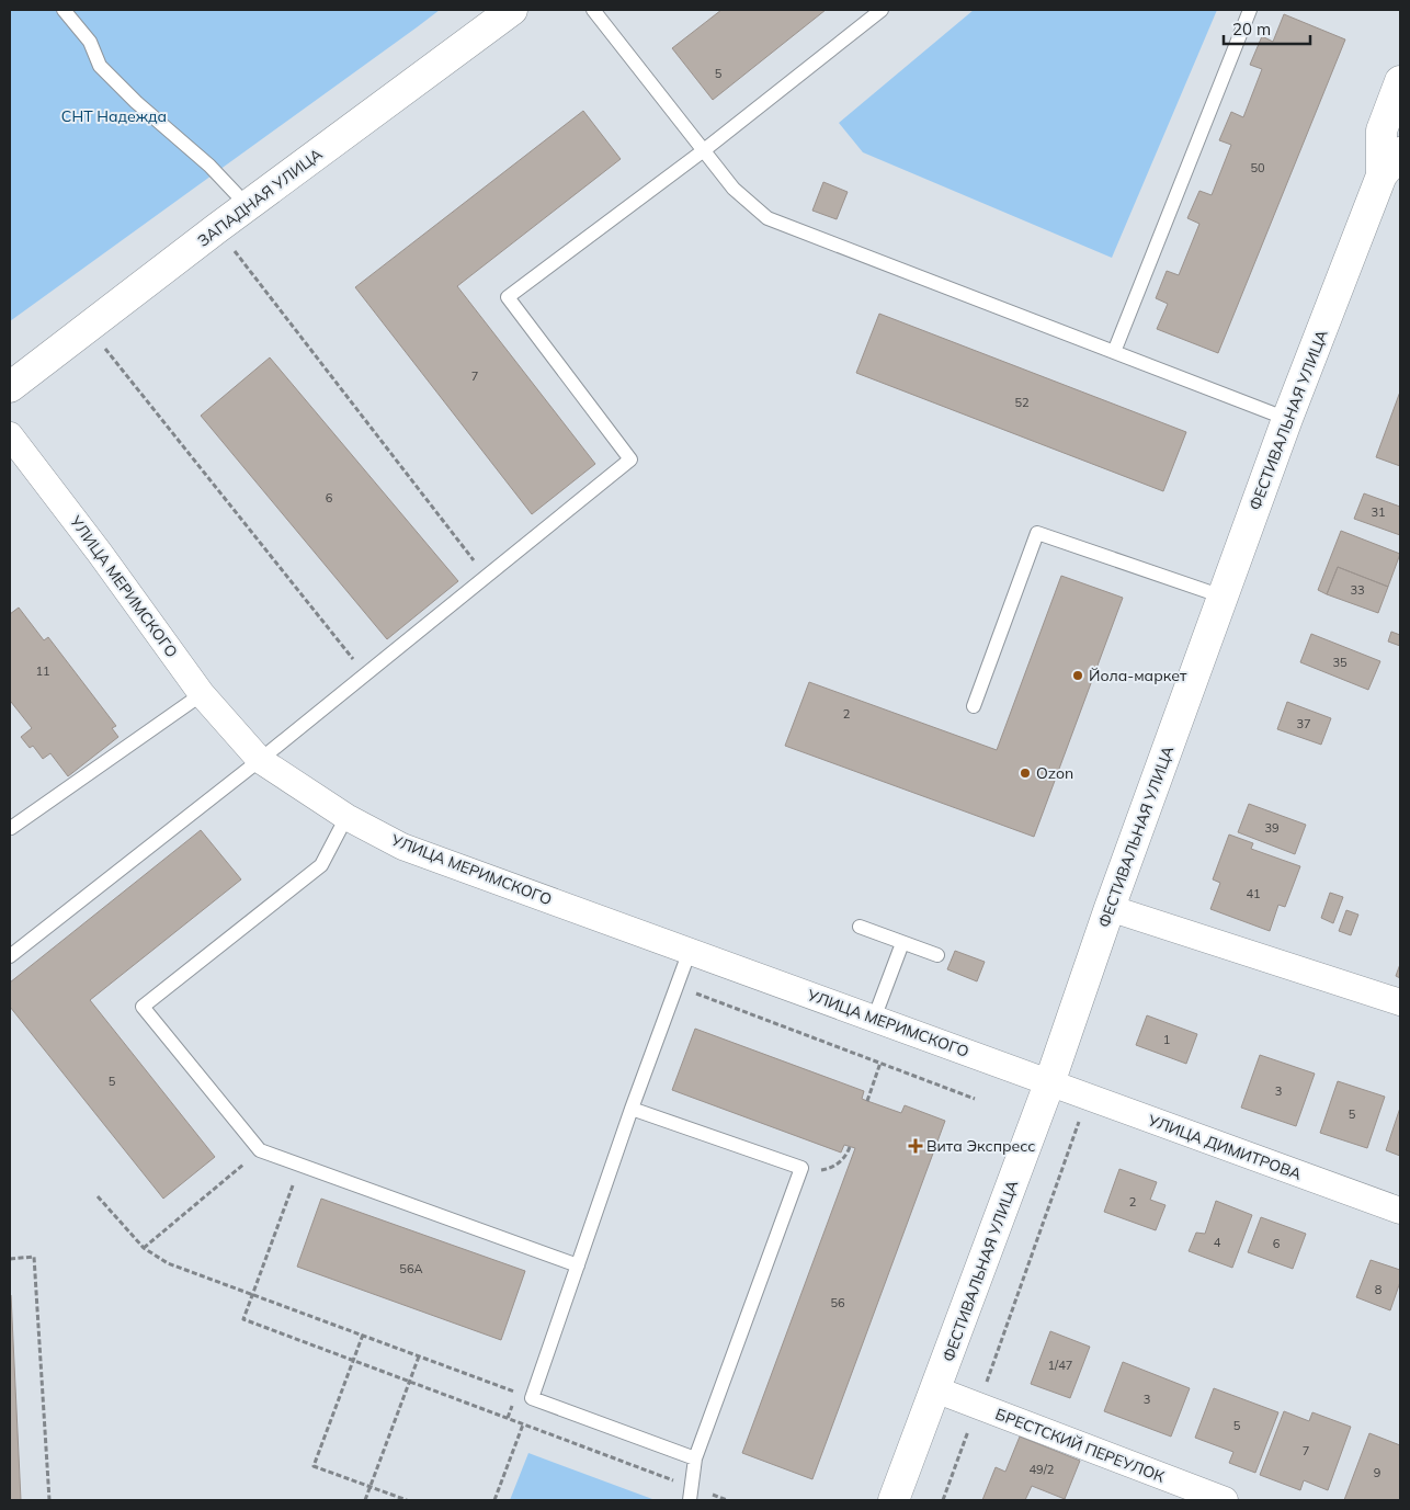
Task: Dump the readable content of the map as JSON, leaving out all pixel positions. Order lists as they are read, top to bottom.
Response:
{
  "streets": {
    "street": [
      "ЗАПАДНАЯ УЛИЦА",
      "ФЕСТИВАЛЬНАЯ УЛИЦА",
      "УЛИЦА МЕРИМСКОГО",
      "УЛИЦА ДИМИТРОВА",
      "БРЕСТСКИЙ ПЕРЕУЛОК"
    ]
  },
  "crossings": [
    ["ФЕСТИВАЛЬНАЯ УЛИЦА", "УЛИЦА МЕРИМСКОГО"],
    ["ФЕСТИВАЛЬНАЯ УЛИЦА", "УЛИЦА ДИМИТРОВА"],
    ["ФЕСТИВАЛЬНАЯ УЛИЦА", "БРЕСТСКИЙ ПЕРЕУЛОК"],
    ["УЛИЦА МЕРИМСКОГО", "УЛИЦА ДИМИТРОВА"]
  ],
  "parks": ["СНТ Надежда"],
  "places": {
    "other": ["Йола-маркет", "Ozon"],
    "health": ["Вита Экспресс"]
  },
  "house_numbers": [
    "5",
    "50",
    "7",
    "52",
    "6",
    "31",
    "33",
    "35",
    "11",
    "2",
    "37",
    "39",
    "41",
    "1",
    "5",
    "3",
    "5",
    "2",
    "4",
    "6",
    "56А",
    "8",
    "56",
    "1/47",
    "3",
    "5",
    "7",
    "49/2",
    "9"
  ],
  "scale_bar": "20 m"
}
